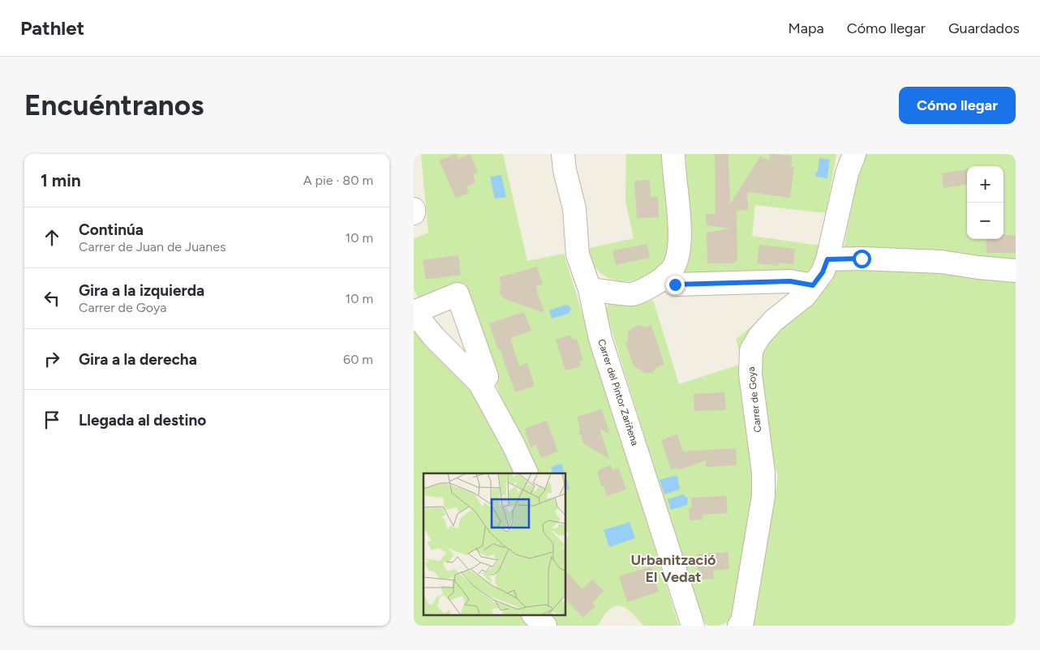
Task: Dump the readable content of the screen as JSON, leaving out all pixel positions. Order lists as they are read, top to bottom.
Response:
{
  "streets": {
    "street": ["Carrer del Pintor Zariñena", "Carrer de Goya"]
  },
  "districts": ["Urbanització El Vedat"],
  "page": {
    "header": "Pathlet",
    "nav": ["Mapa", "Cómo llegar", "Guardados"],
    "buttons": "Cómo llegar",
    "title": "Encuéntranos",
    "heading": ["1 min", "A pie · 80 m"],
    "map_buttons": ["+", "−"],
    "list": [
      ["Continúa", "Carrer de Juan de Juanes", "10 m"],
      ["Gira a la izquierda", "Carrer de Goya", "10 m"],
      ["Gira a la derecha", "60 m"],
      "Llegada al destino"
    ]
  }
}
